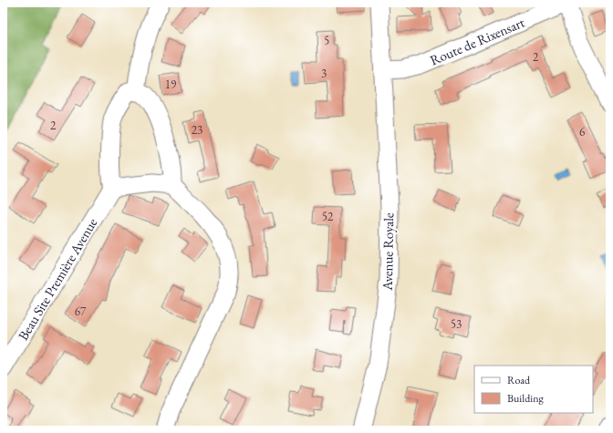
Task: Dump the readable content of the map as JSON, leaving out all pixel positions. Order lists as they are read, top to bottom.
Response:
{
  "streets": {
    "street": ["Route de Rixensart", "Avenue Royale", "Beau Site Première Avenue"]
  },
  "crossings": [
    ["Route de Rixensart", "Avenue Royale"]
  ],
  "house_numbers": [
    "5",
    "2",
    "3",
    "19",
    "2",
    "23",
    "6",
    "52",
    "67",
    "53"
  ],
  "legend": ["Road", "Building"]
}
